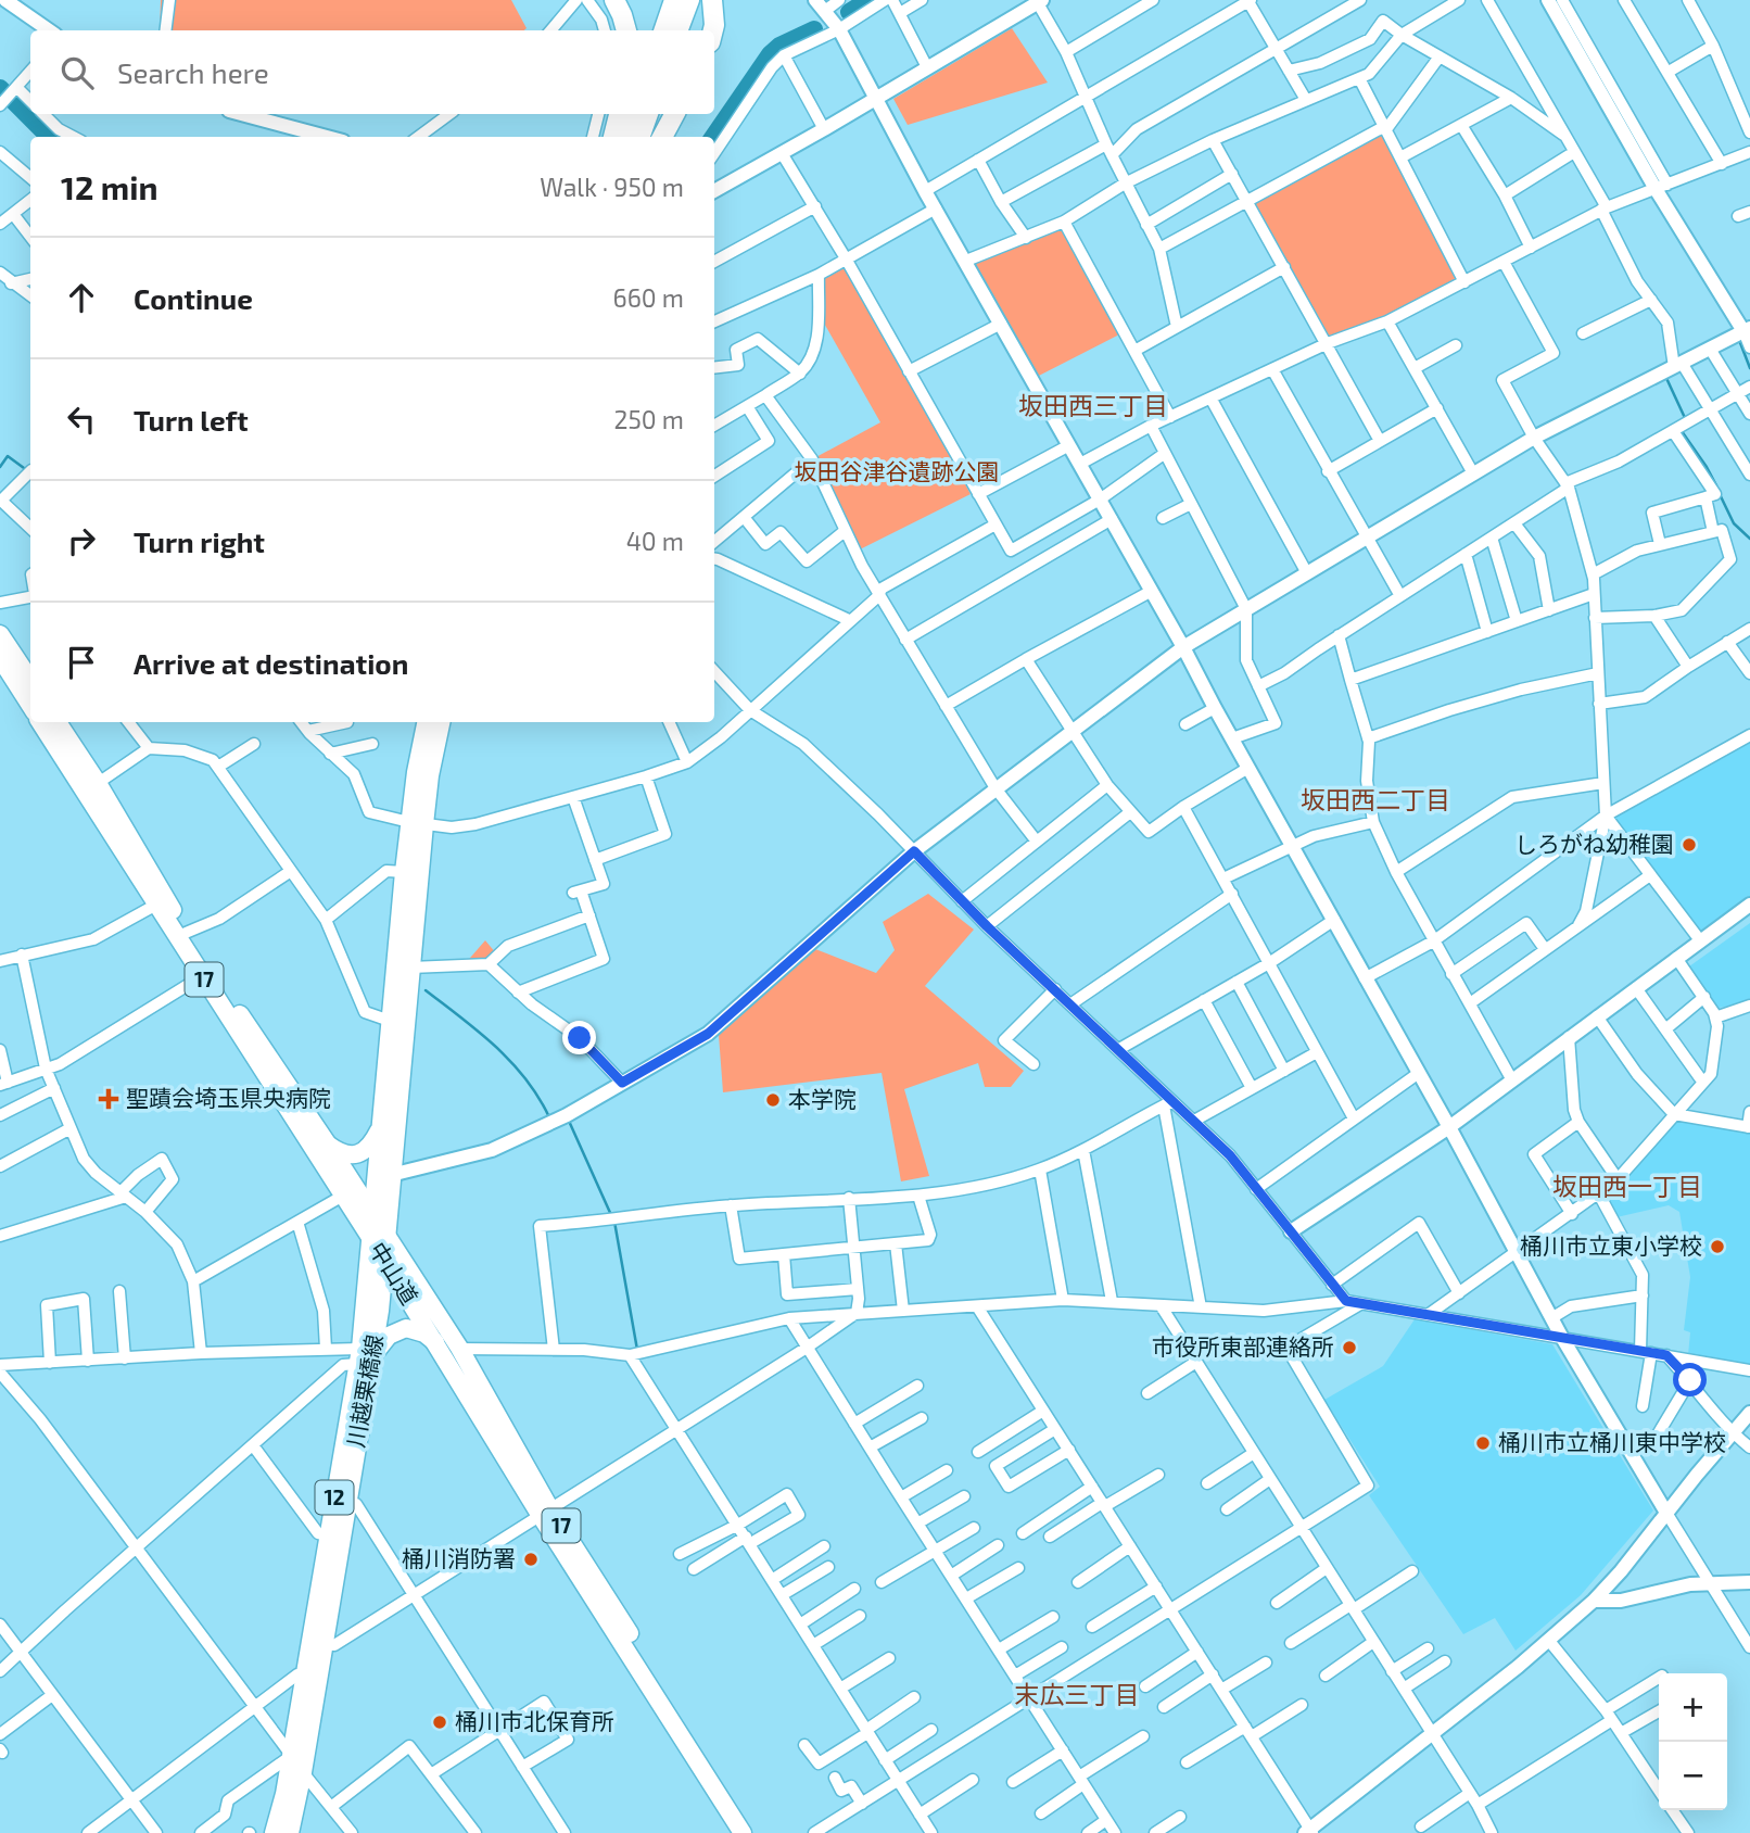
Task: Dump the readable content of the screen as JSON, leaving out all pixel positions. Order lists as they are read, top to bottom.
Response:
{
  "streets": {
    "main road": [
      "17",
      "中山道",
      "川越栗橋線",
      "12"
    ]
  },
  "crossings": [
    ["中山道", "川越栗橋線"]
  ],
  "districts": [
    "坂田西三丁目",
    "坂田西二丁目",
    "坂田西一丁目",
    "末広三丁目"
  ],
  "parks": ["坂田谷津谷遺跡公園"],
  "places": {
    "other": [
      "しろがね幼稚園",
      "本学院",
      "桶川市立東小学校",
      "市役所東部連絡所",
      "桶川市立桶川東中学校",
      "桶川消防署",
      "桶川市北保育所"
    ],
    "health": ["聖蹟会埼玉県央病院"]
  },
  "page": {
    "search": "Search here",
    "heading": ["12 min", "Walk · 950 m"],
    "list": [
      ["Continue", "660 m"],
      ["Turn left", "250 m"],
      ["Turn right", "40 m"],
      "Arrive at destination"
    ],
    "map_buttons": ["+", "−"]
  }
}
